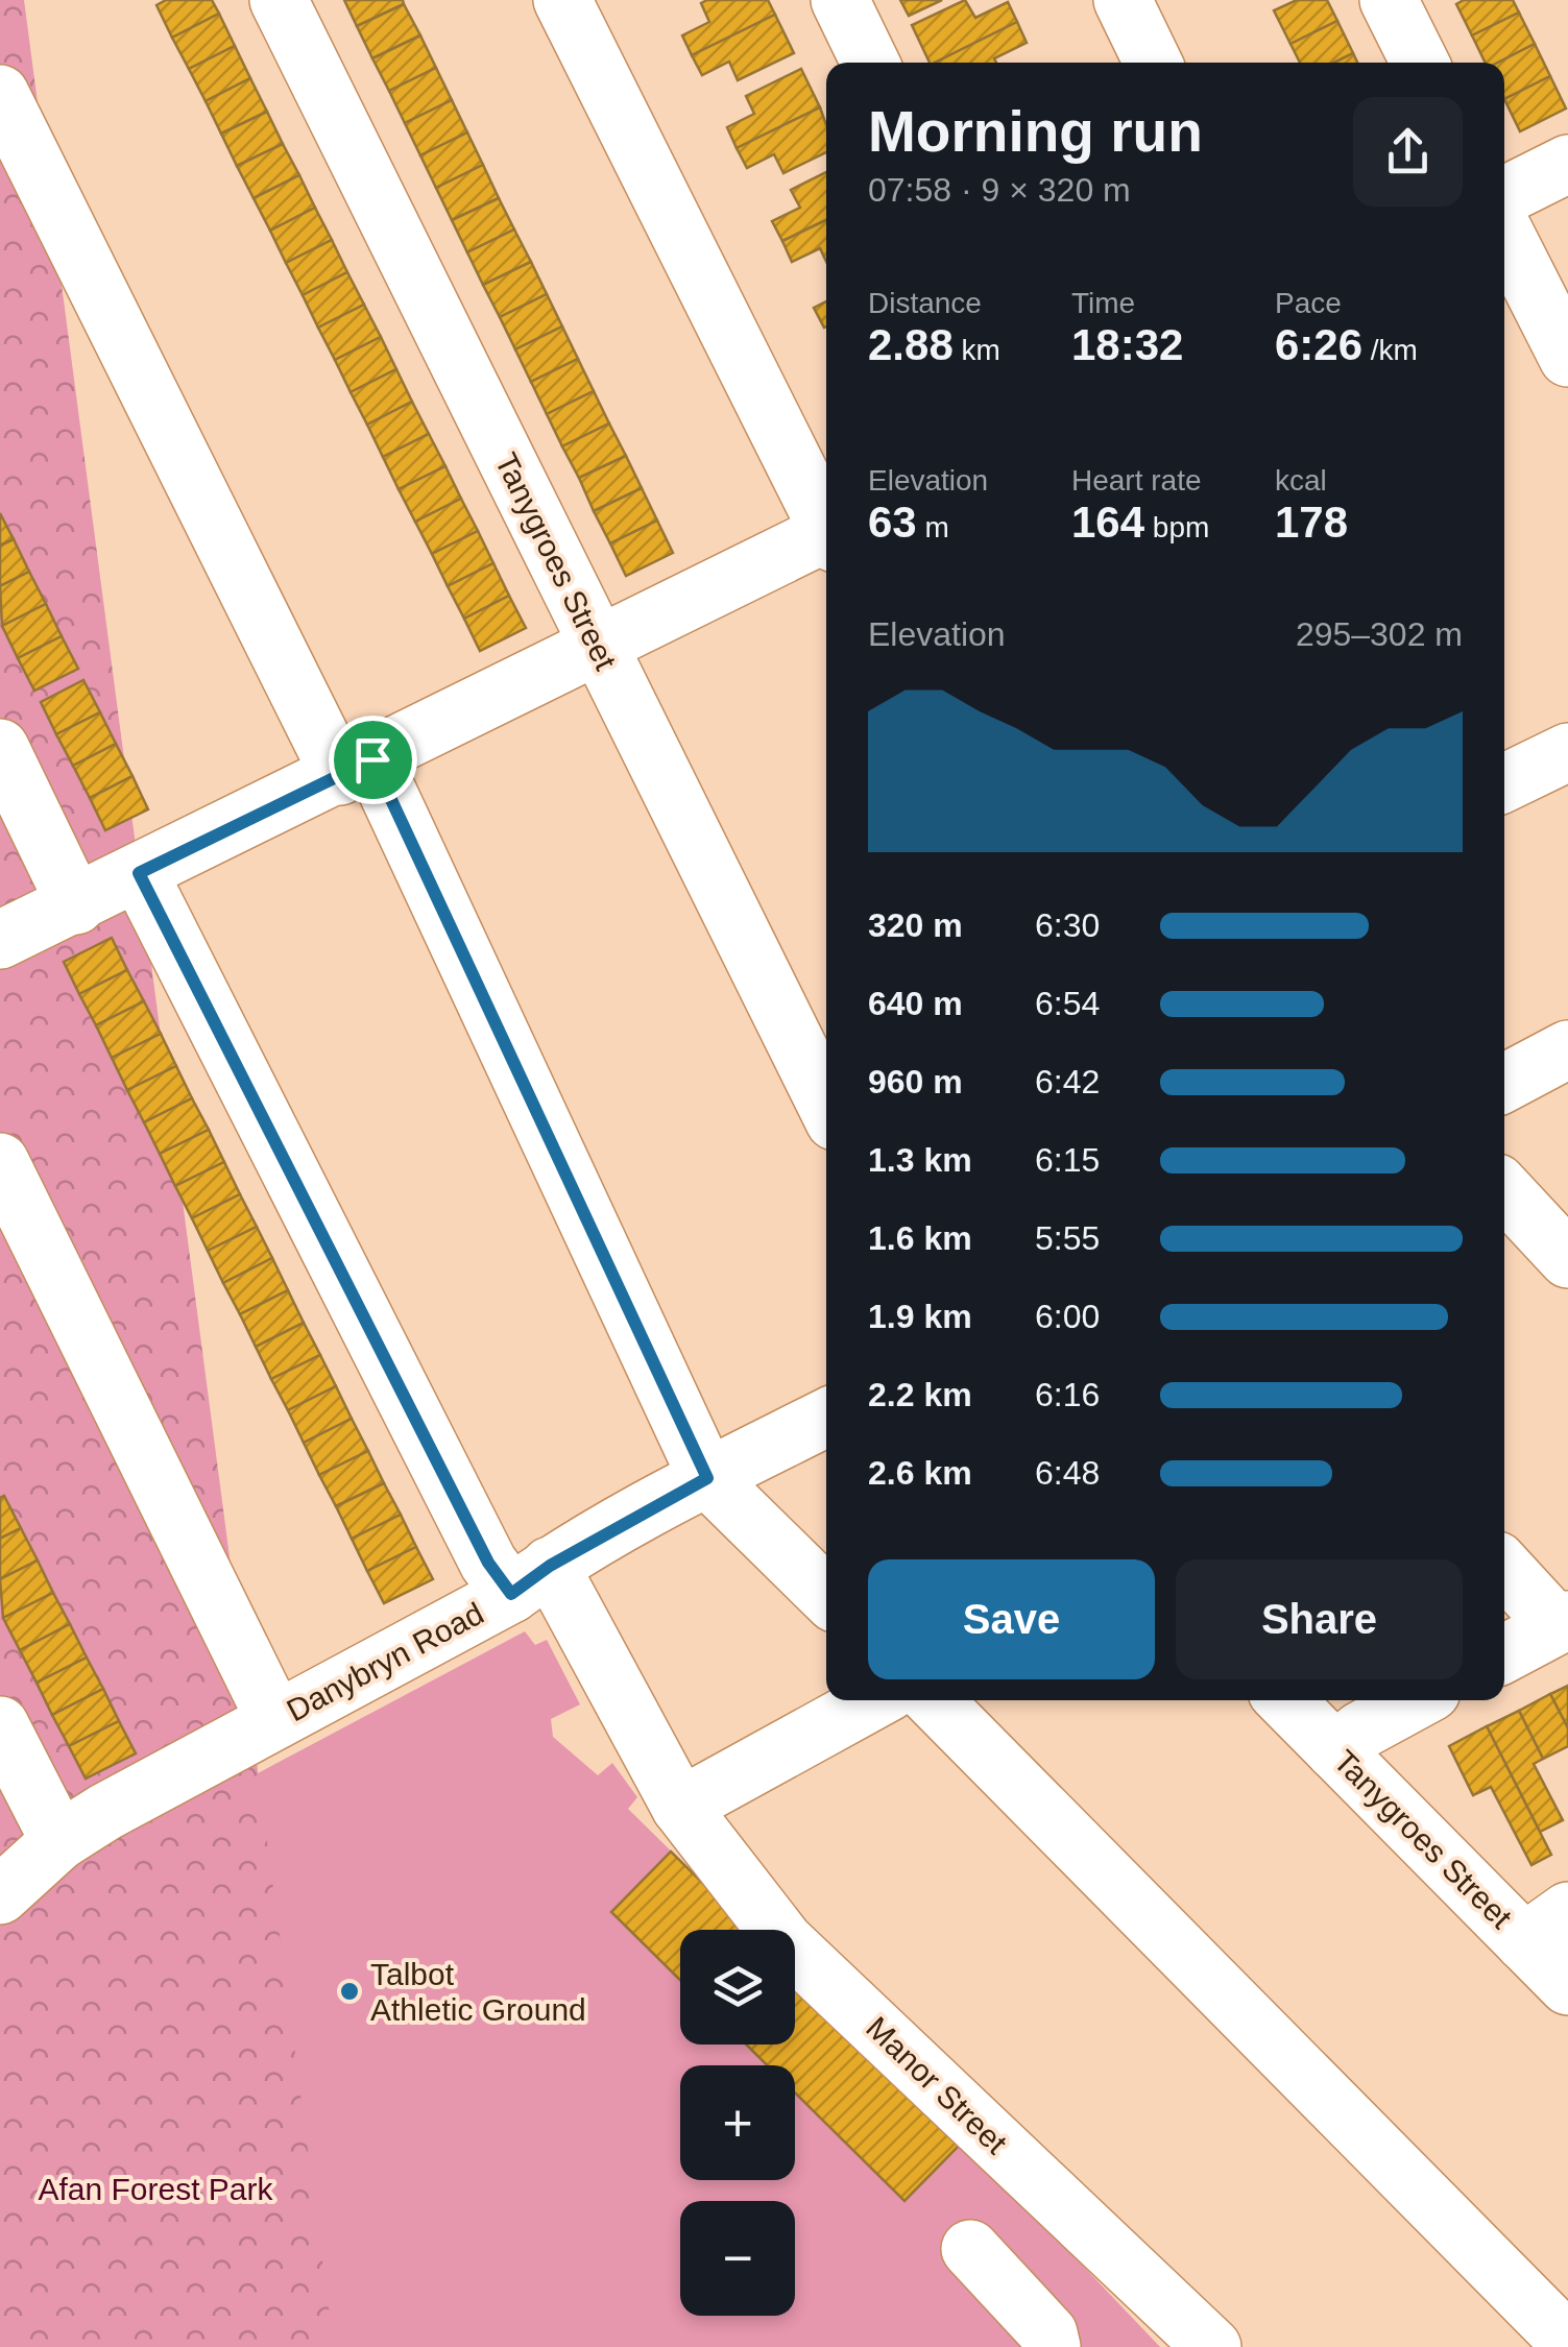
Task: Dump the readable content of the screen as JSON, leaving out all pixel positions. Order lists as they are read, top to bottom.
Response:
{
  "streets": {
    "street": ["Tanygroes Street", "Danybryn Road", "Manor Street"]
  },
  "crossings": [
    ["Danybryn Road", "Manor Street"]
  ],
  "parks": ["Afan Forest Park"],
  "places": ["Talbot Athletic Ground"],
  "page": {
    "heading": ["Morning run", "07:58 · 9 × 320 m"],
    "stats": [
      ["Distance", "2.88 km"],
      ["Time", "18:32"],
      ["Pace", "6:26 /km"],
      ["Elevation", "63 m"],
      ["Heart rate", "164 bpm"],
      ["kcal", "178"]
    ],
    "chart": ["Elevation", "295–302 m"],
    "list": [
      {
        "name": "320 m",
        "note": "6:30"
      },
      {
        "name": "640 m",
        "note": "6:54"
      },
      {
        "name": "960 m",
        "note": "6:42"
      },
      {
        "name": "1.3 km",
        "note": "6:15"
      },
      {
        "name": "1.6 km",
        "note": "5:55"
      },
      {
        "name": "1.9 km",
        "note": "6:00"
      },
      {
        "name": "2.2 km",
        "note": "6:16"
      },
      {
        "name": "2.6 km",
        "note": "6:48"
      }
    ],
    "buttons": ["Save", "Share"],
    "map_buttons": ["+", "−"]
  }
}
